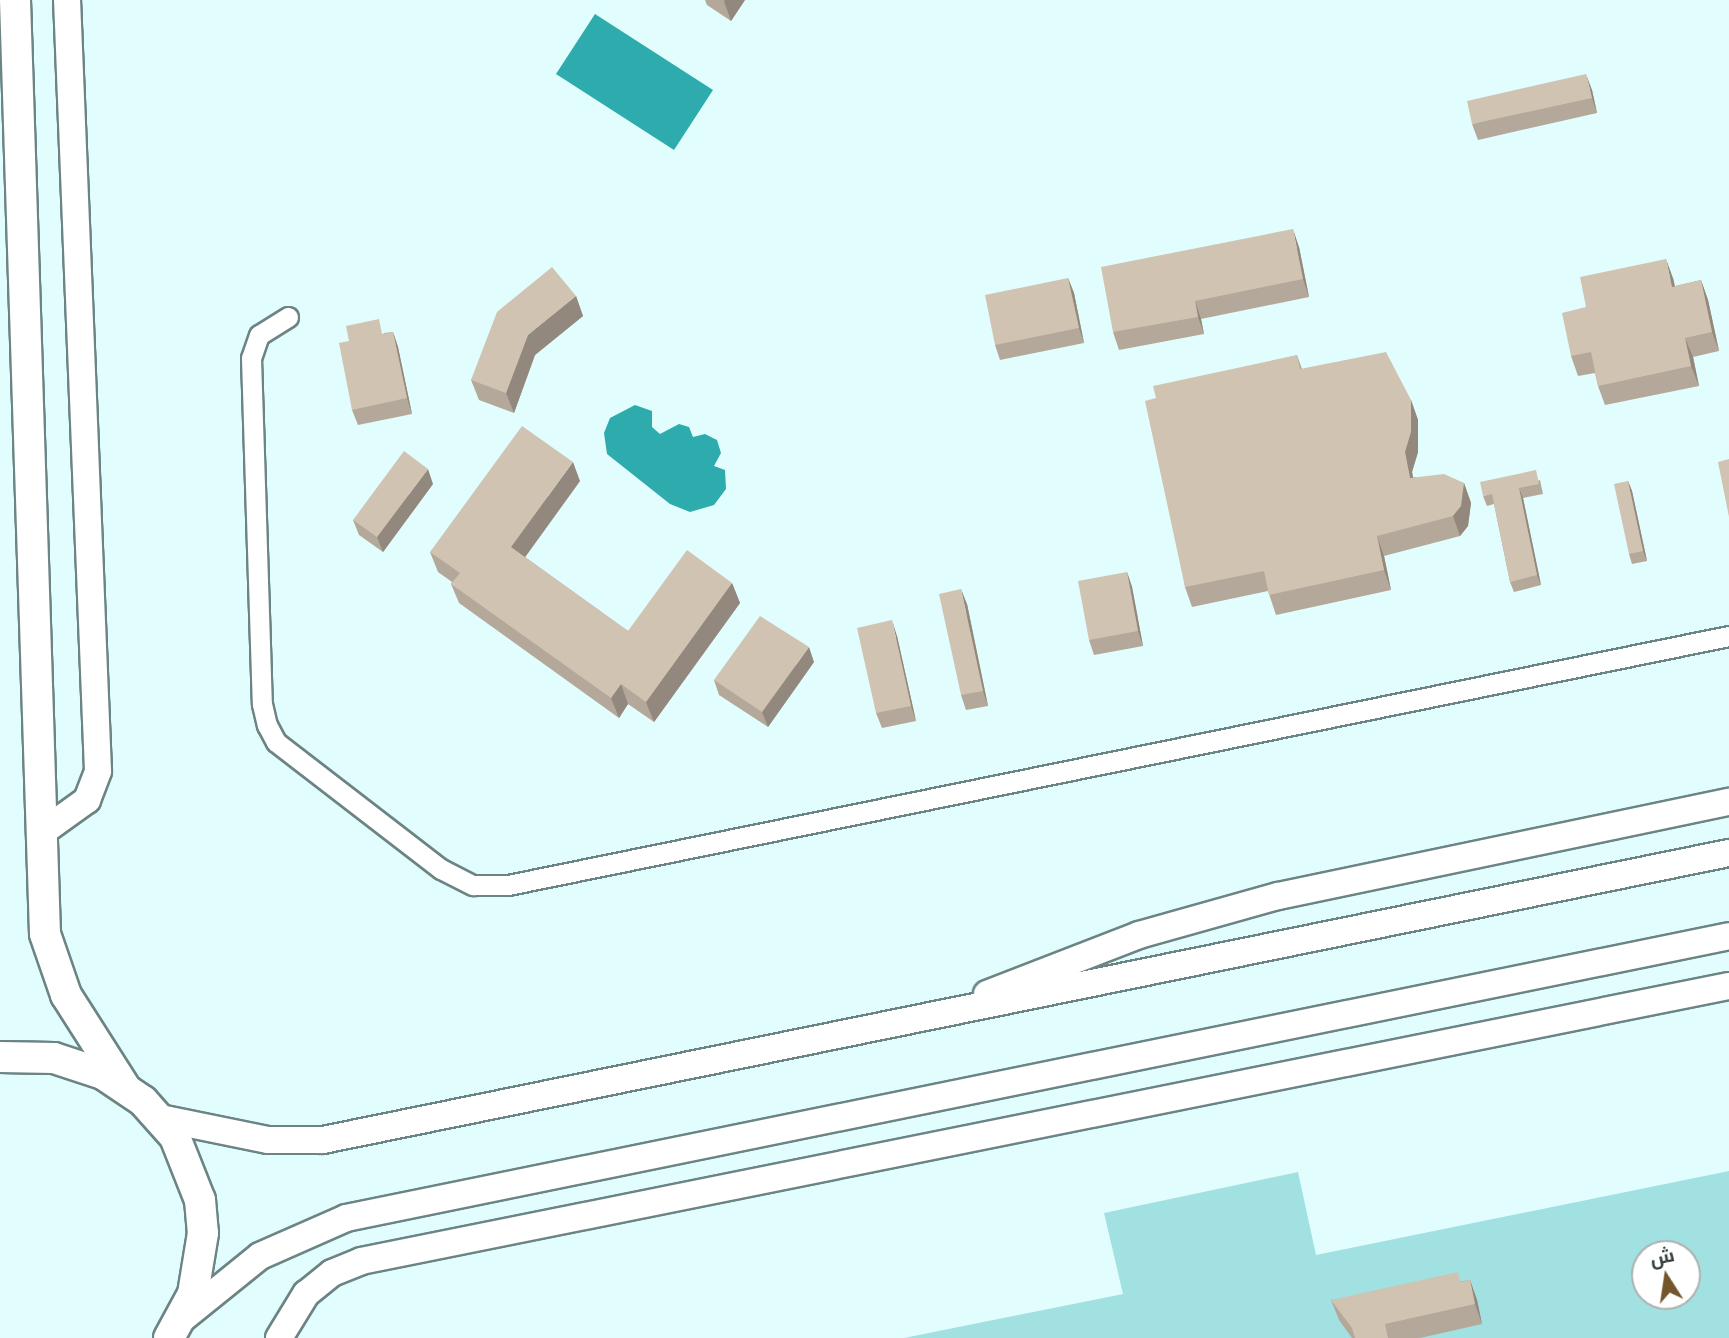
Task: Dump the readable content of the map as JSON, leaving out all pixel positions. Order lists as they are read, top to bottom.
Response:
{
  "north": "top"
}
